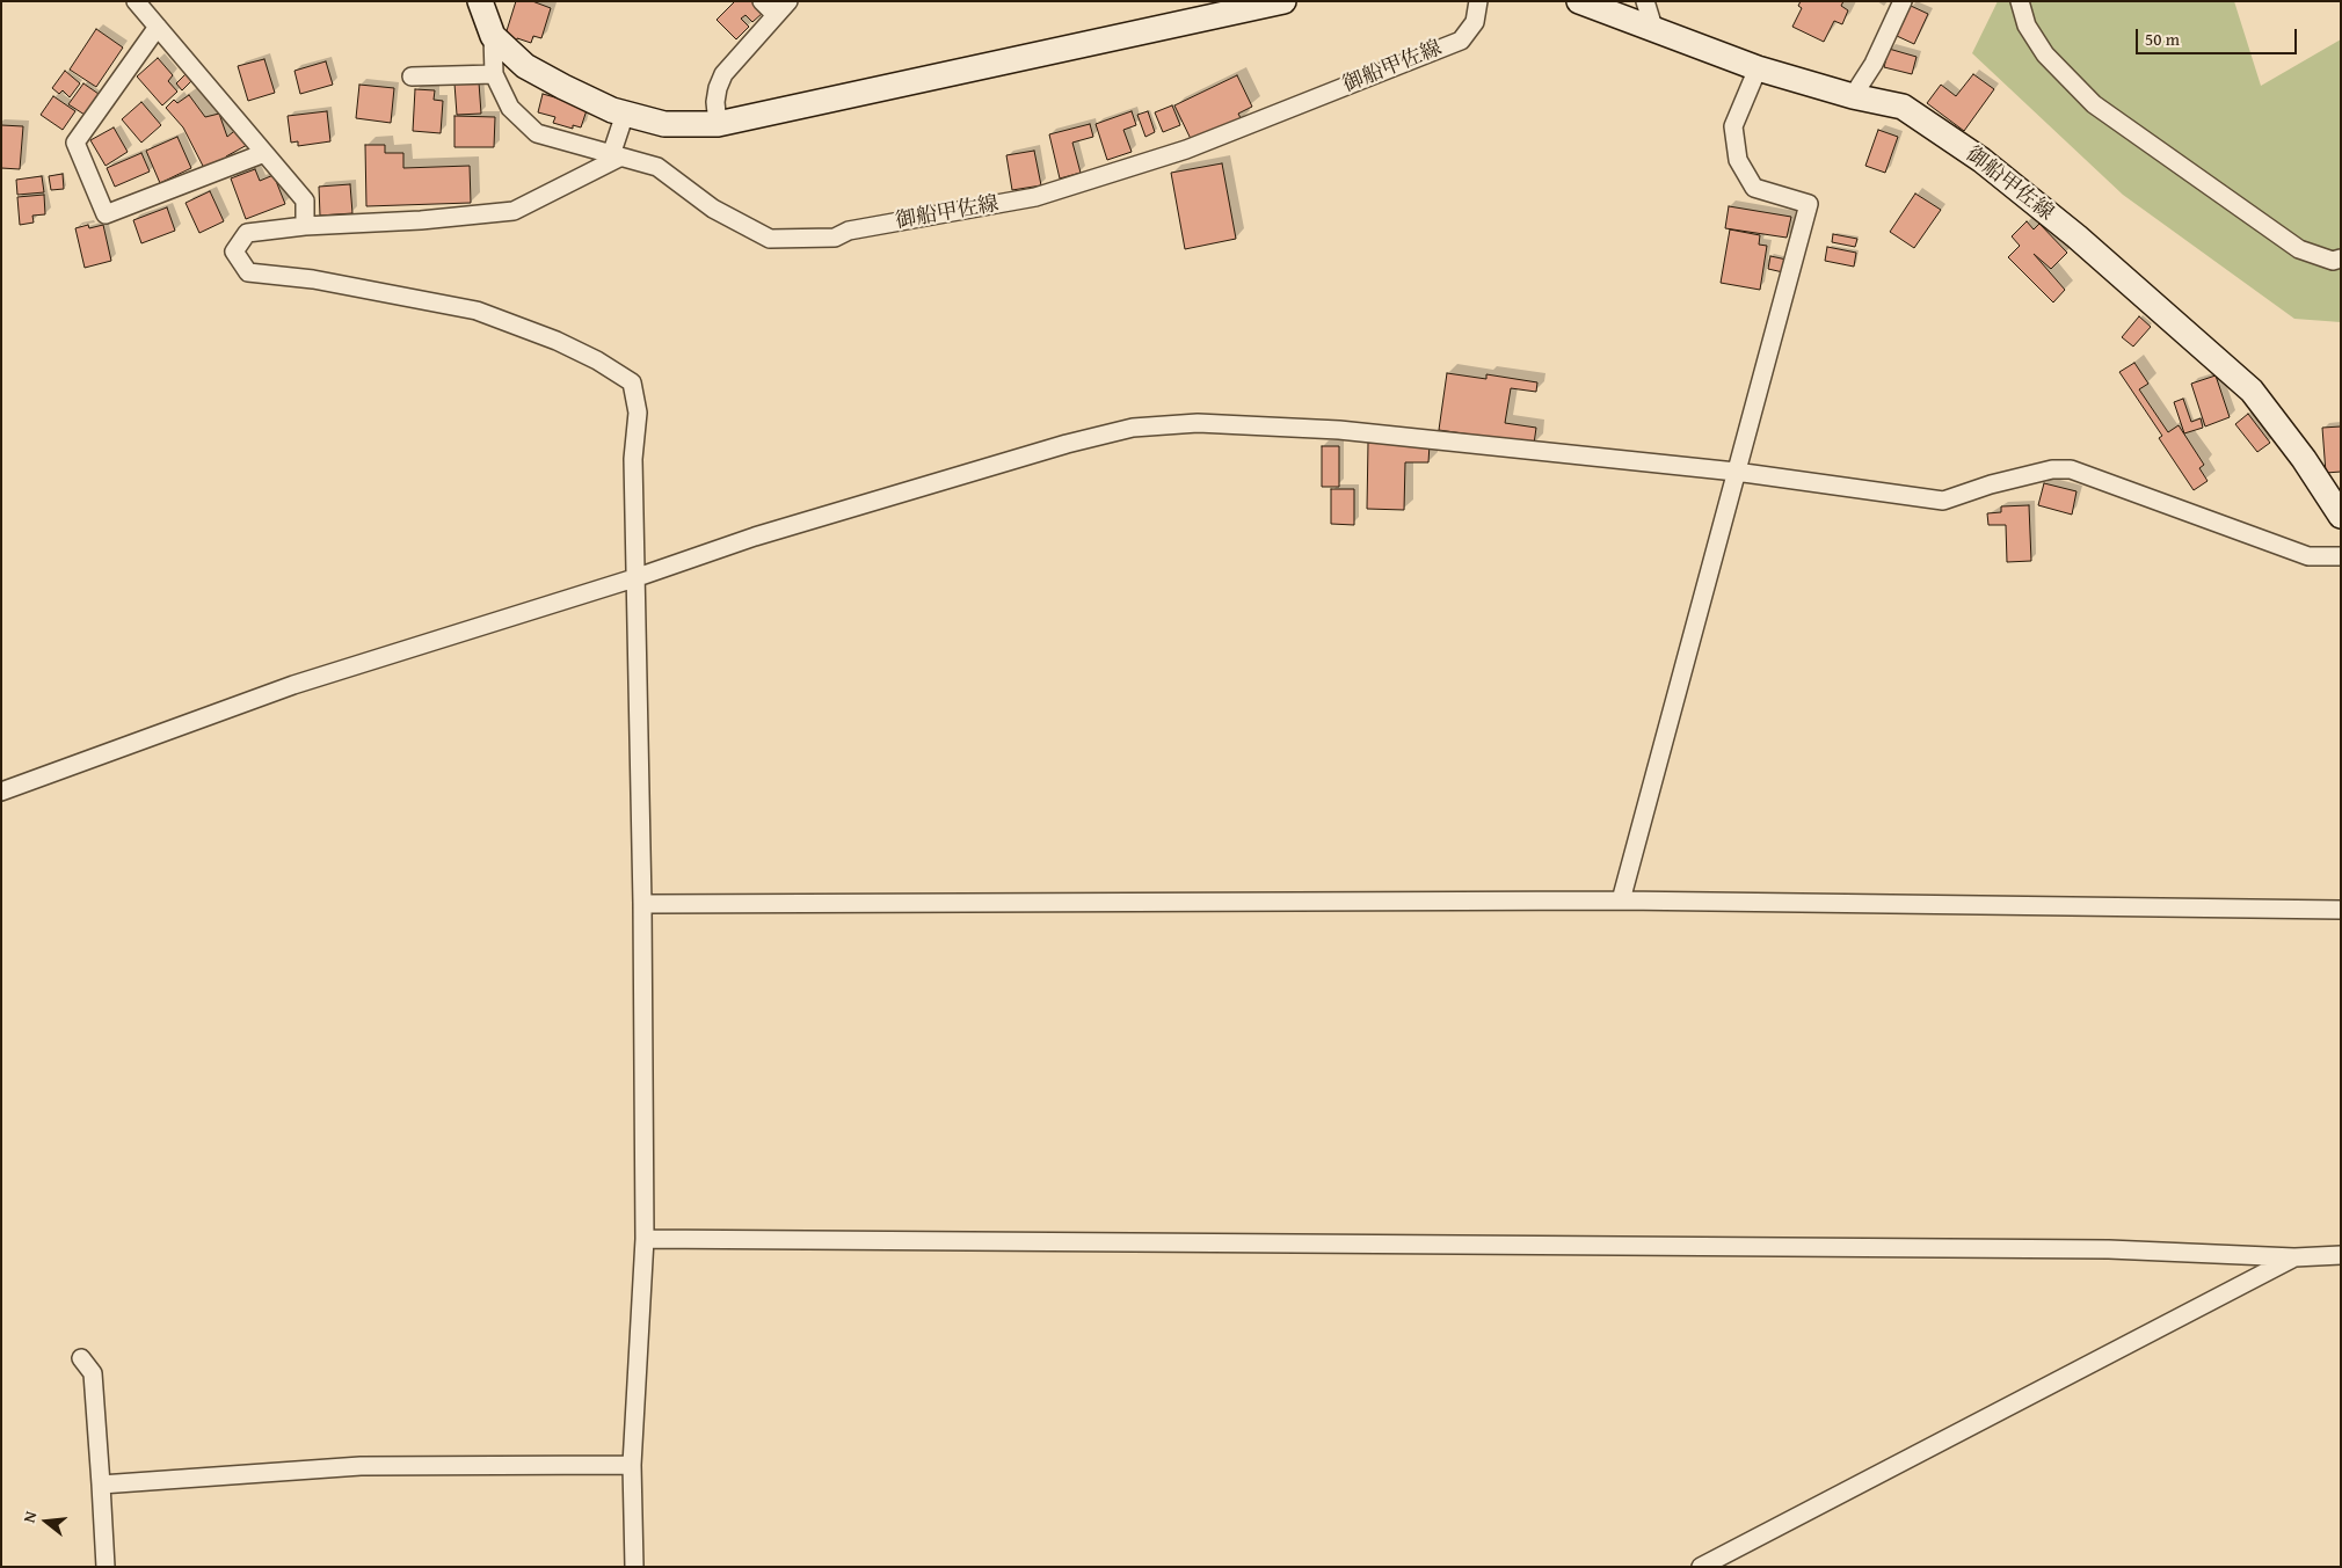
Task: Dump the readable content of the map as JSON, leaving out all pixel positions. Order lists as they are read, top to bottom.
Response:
{
  "streets": {
    "main road": ["御船甲佐線"]
  },
  "scale_bar": "50 m",
  "north": "left"
}
